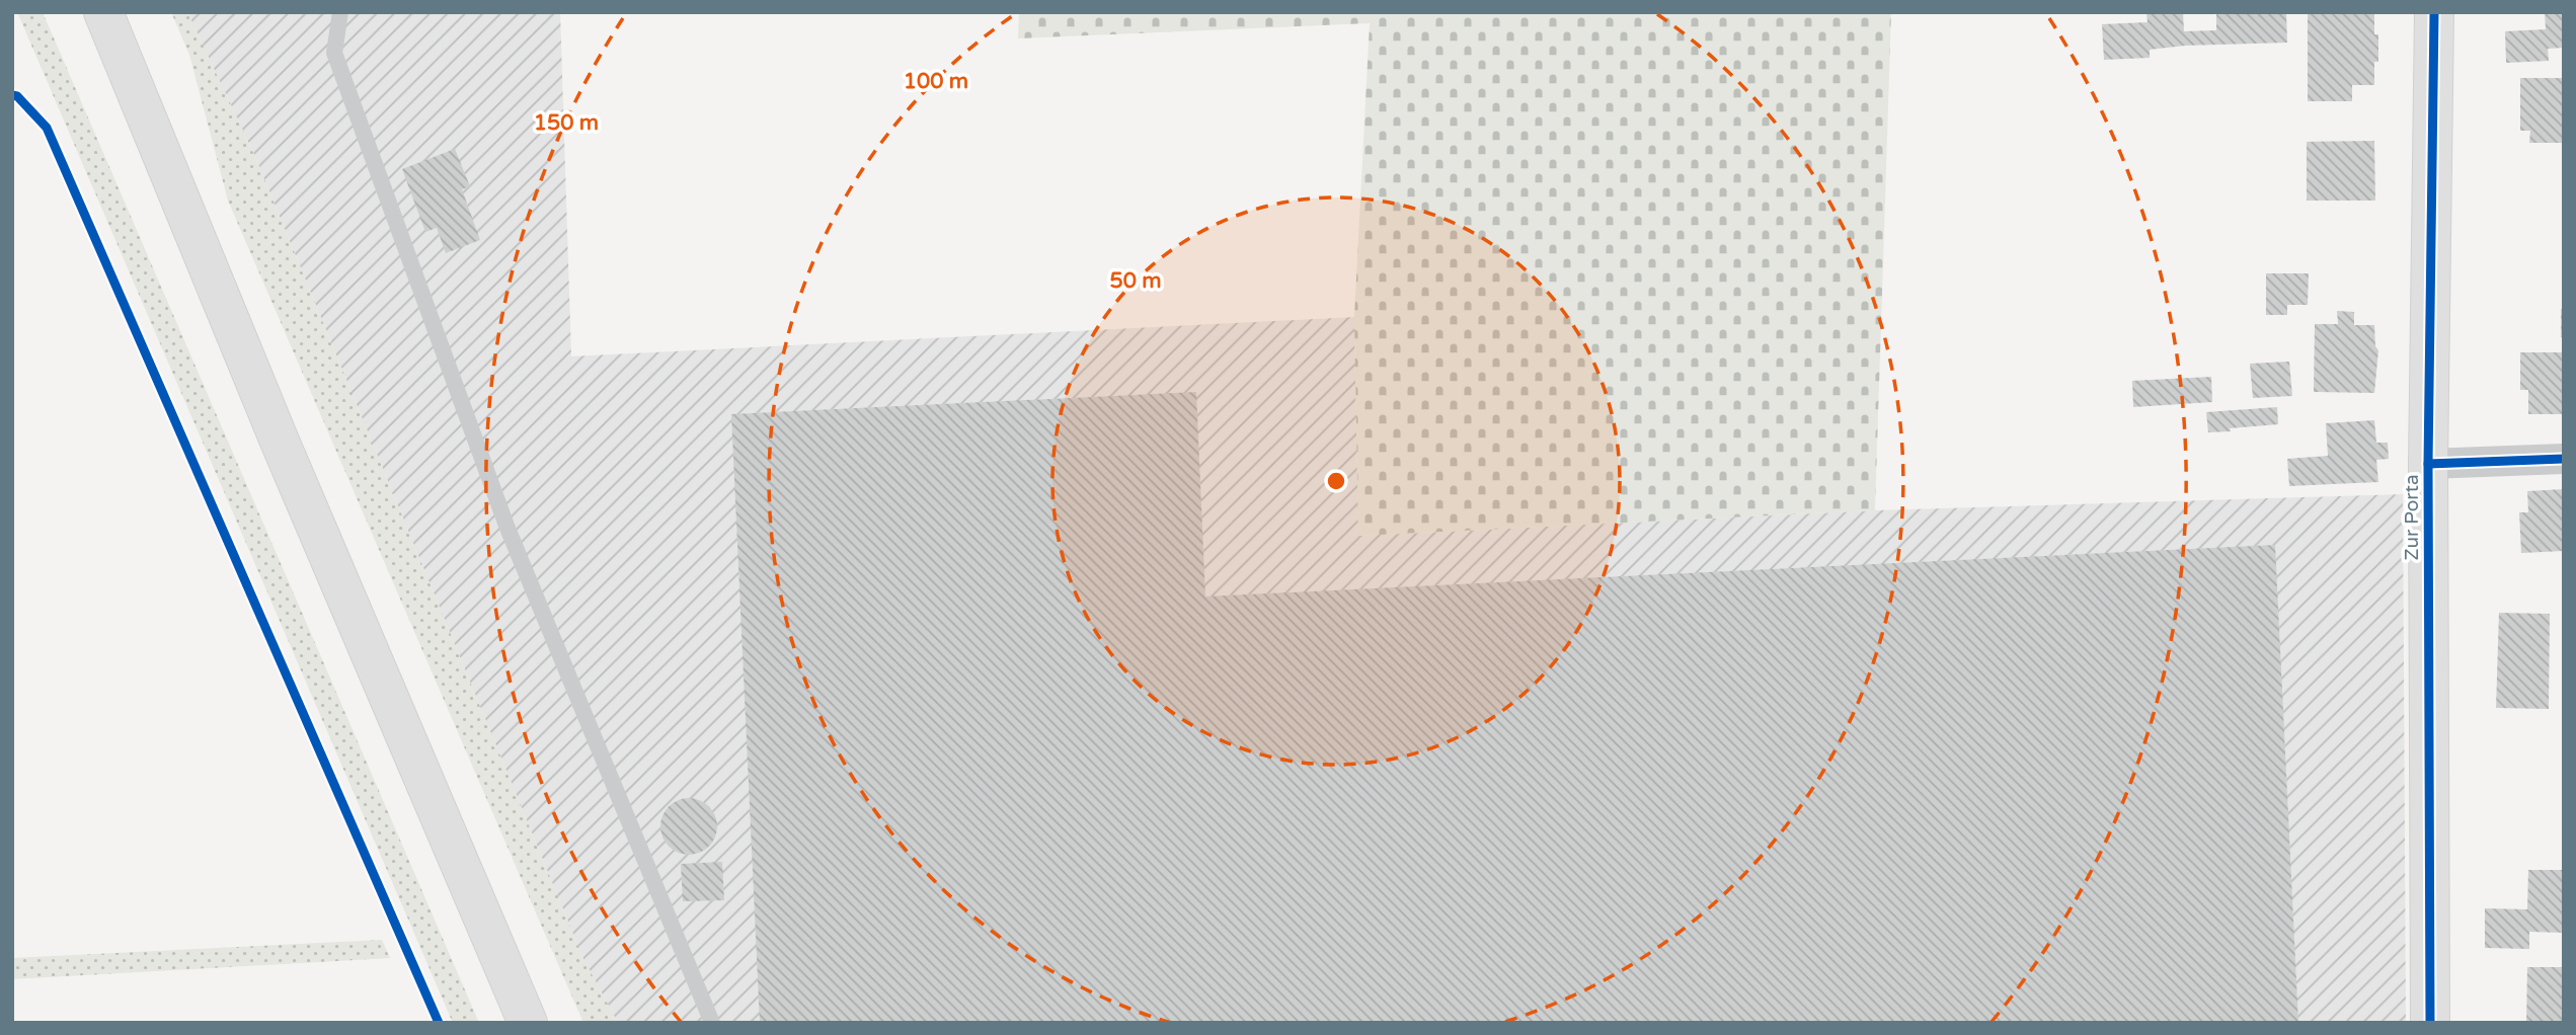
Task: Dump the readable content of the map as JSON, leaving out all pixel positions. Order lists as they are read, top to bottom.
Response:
{
  "streets": {
    "main road": ["Zur Porta"]
  },
  "rings": ["100 m", "150 m", "50 m"]
}
